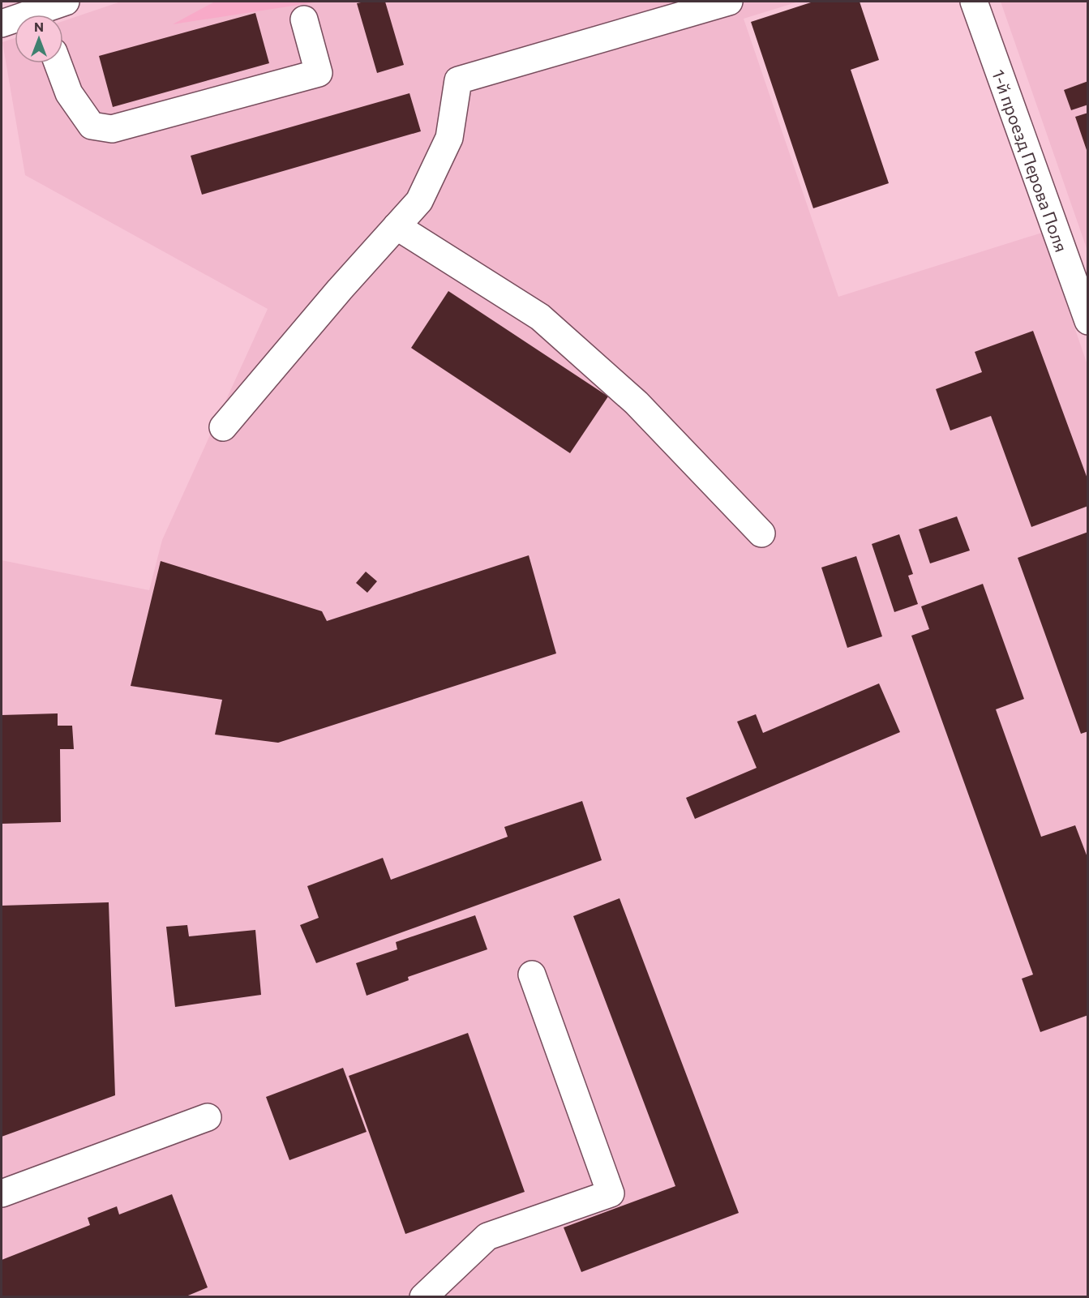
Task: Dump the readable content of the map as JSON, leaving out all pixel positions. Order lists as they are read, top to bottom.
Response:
{
  "streets": {
    "street": ["1-й проезд Перова Поля"]
  },
  "north": "top"
}
